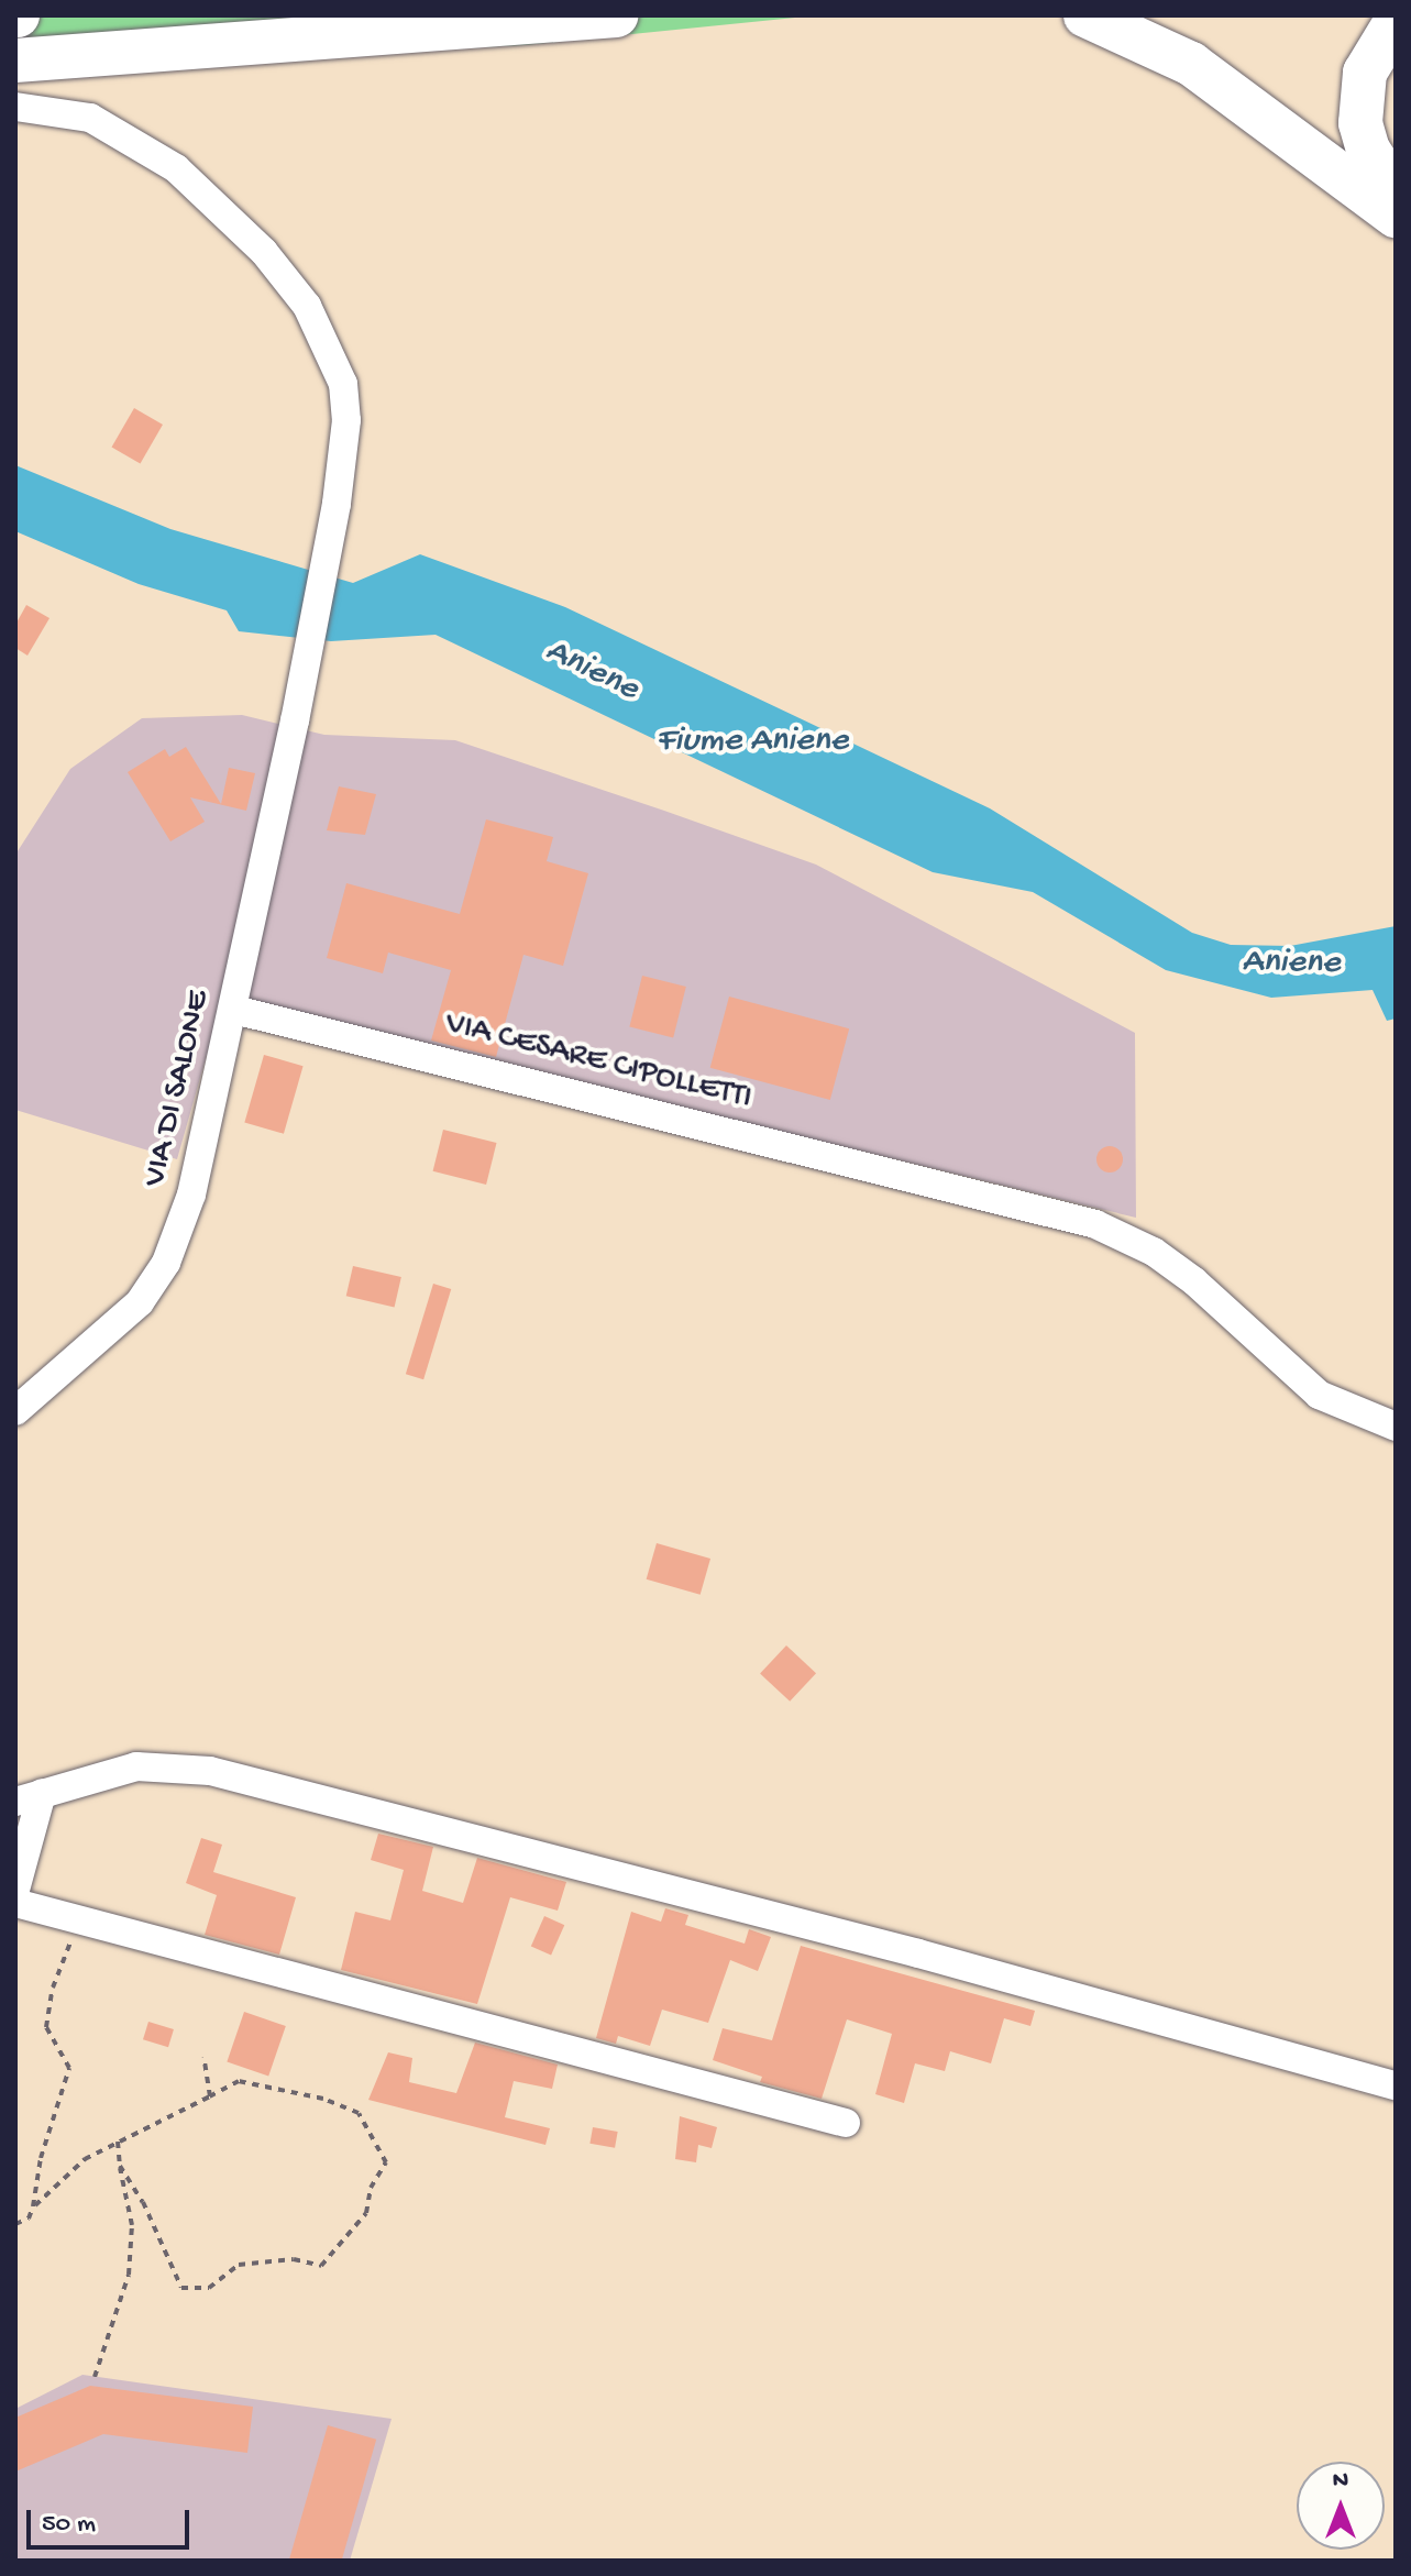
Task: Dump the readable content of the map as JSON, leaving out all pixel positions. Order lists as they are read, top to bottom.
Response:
{
  "streets": {
    "street": ["VIA CESARE CIPOLLETTI", "VIA DI SALONE"]
  },
  "crossings": [
    ["VIA CESARE CIPOLLETTI", "VIA DI SALONE"]
  ],
  "water": ["Aniene", "Fiume Aniene"],
  "scale_bar": "50 m",
  "north": "top"
}
